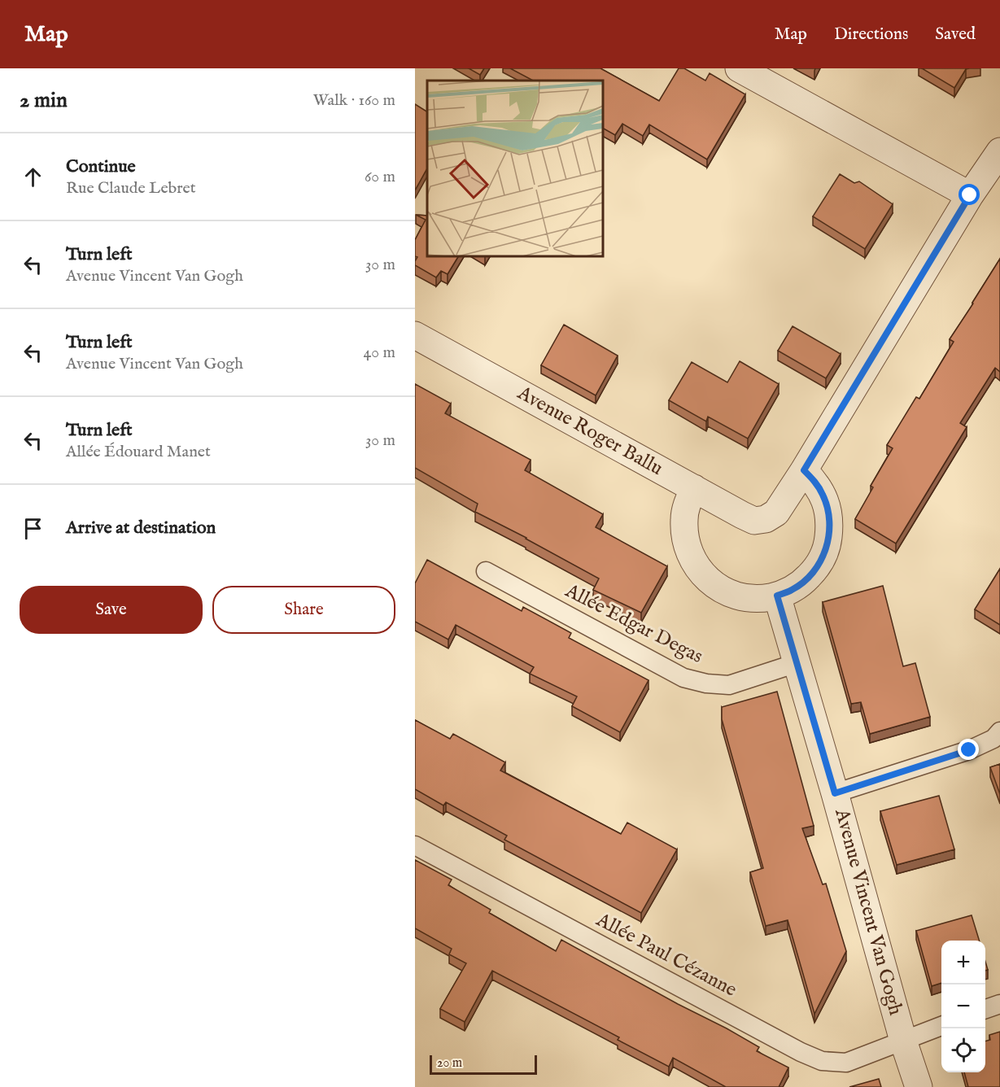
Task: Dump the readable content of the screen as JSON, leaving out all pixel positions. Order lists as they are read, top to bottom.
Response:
{
  "streets": {
    "street": ["Avenue Roger Ballu", "Avenue Vincent Van Gogh"],
    "lane": ["Allée Edgar Degas", "Allée Paul Cézanne"]
  },
  "crossings": [
    ["Allée Edgar Degas", "Avenue Vincent Van Gogh"],
    ["Avenue Vincent Van Gogh", "Allée Paul Cézanne"]
  ],
  "scale_bar": "20 m",
  "page": {
    "header": "Map",
    "nav": ["Map", "Directions", "Saved"],
    "heading": ["2 min", "Walk · 160 m"],
    "list": [
      ["Continue", "Rue Claude Lebret", "60 m"],
      ["Turn left", "Avenue Vincent Van Gogh", "30 m"],
      ["Turn left", "Avenue Vincent Van Gogh", "40 m"],
      ["Turn left", "Allée Édouard Manet", "30 m"],
      "Arrive at destination"
    ],
    "buttons": ["Save", "Share"],
    "map_buttons": ["+", "−"],
    "scale": "20 m"
  }
}
